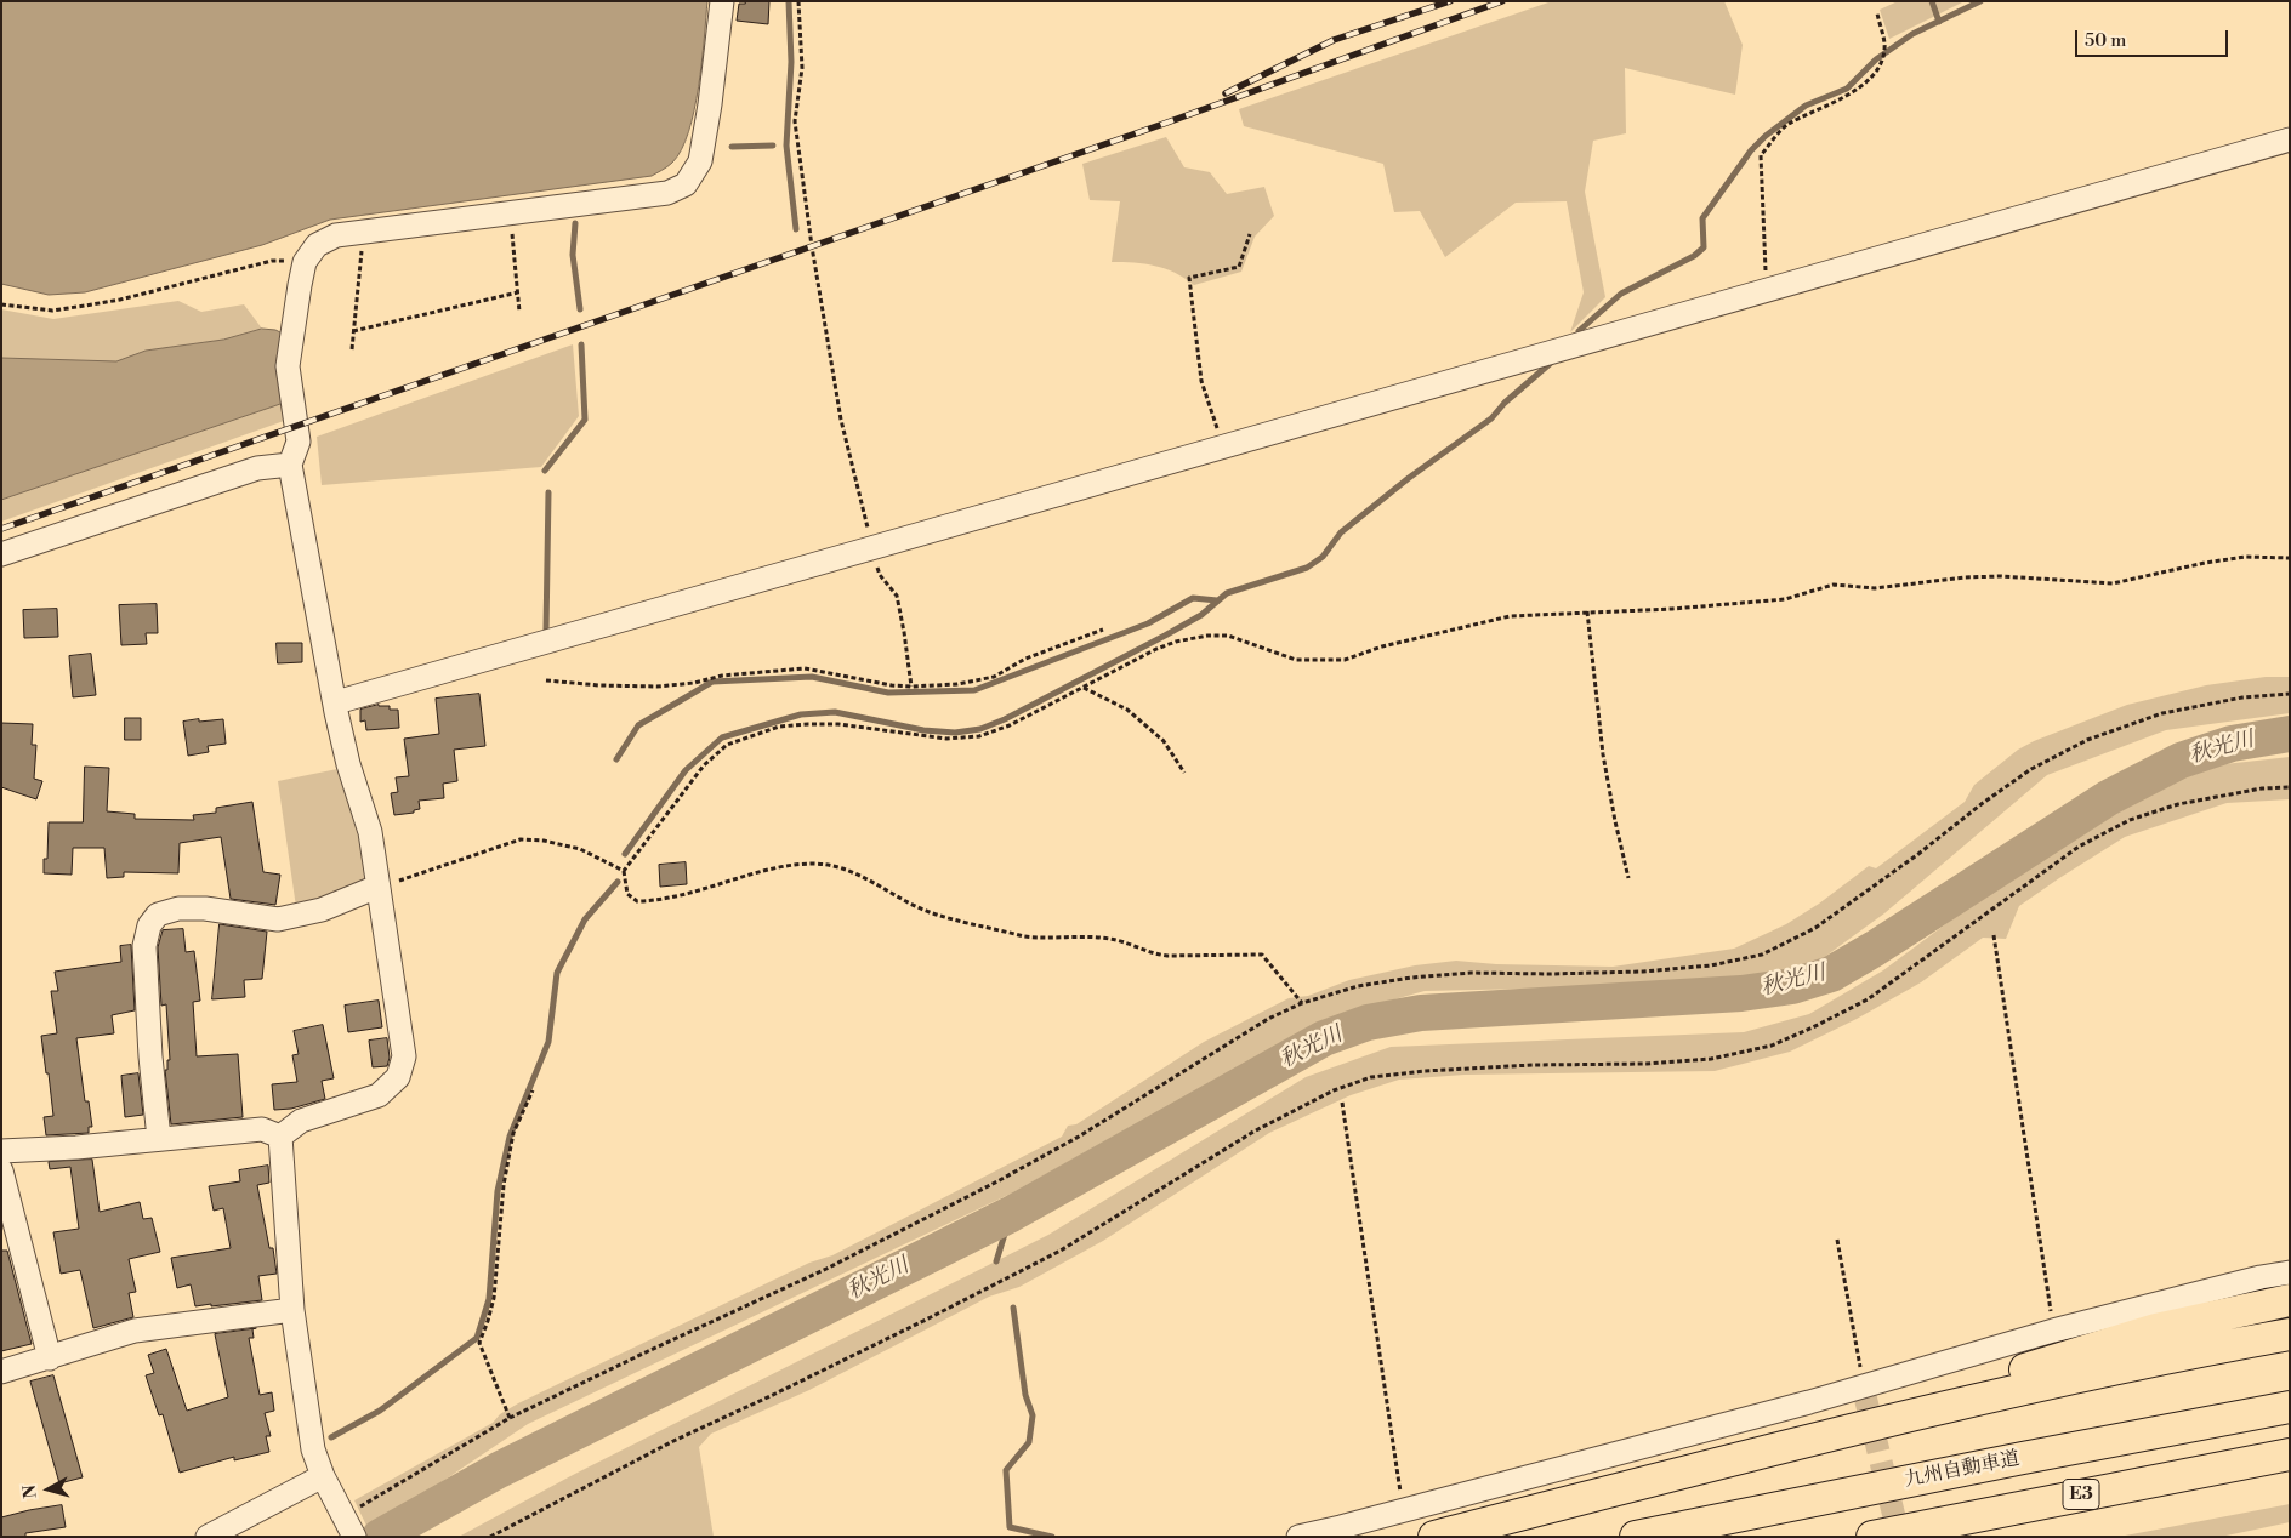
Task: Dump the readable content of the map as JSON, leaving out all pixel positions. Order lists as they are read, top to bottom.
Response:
{
  "streets": {
    "highway": ["九州自動車道", "E3"]
  },
  "water": ["秋光川"],
  "scale_bar": "50 m",
  "north": "left"
}
